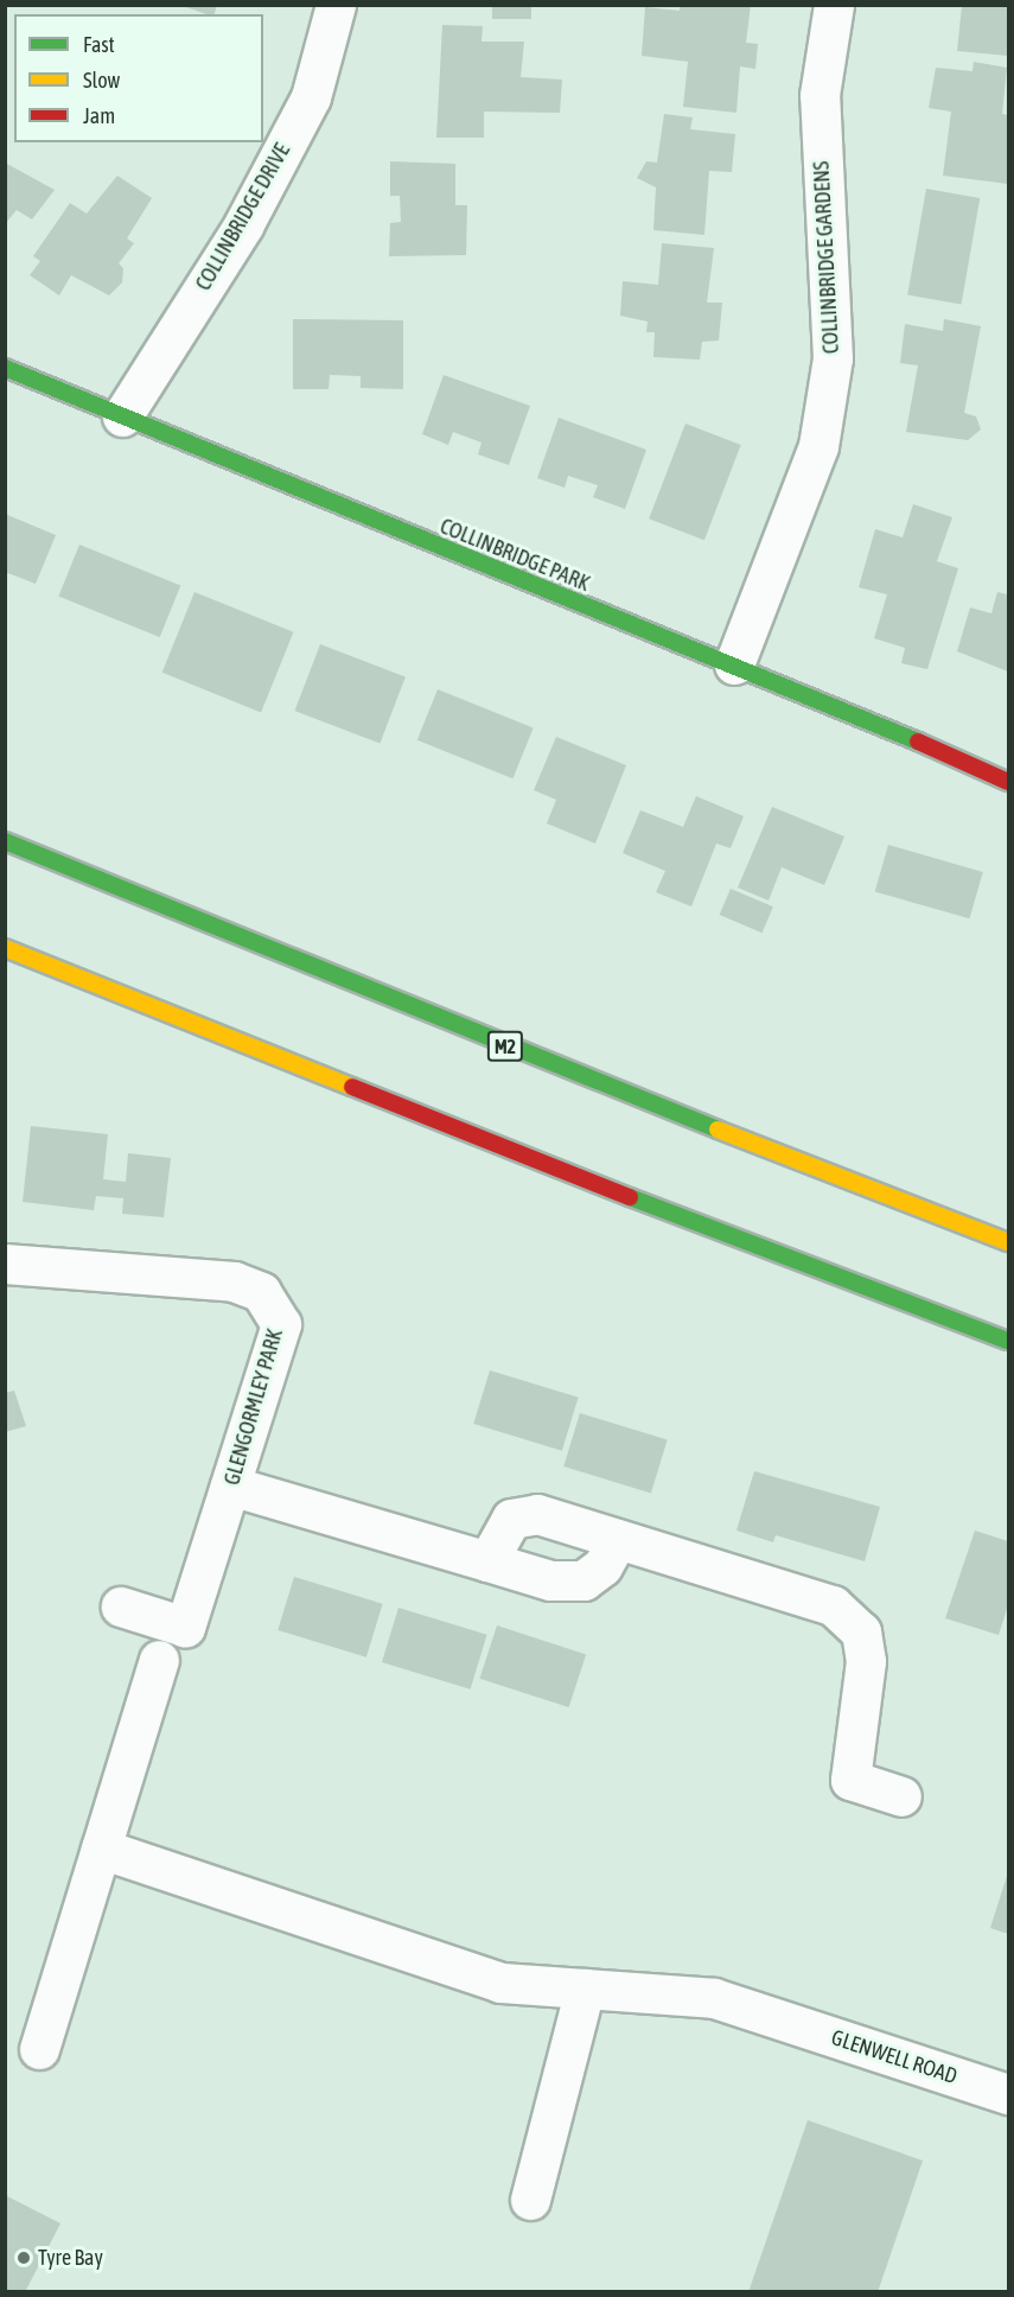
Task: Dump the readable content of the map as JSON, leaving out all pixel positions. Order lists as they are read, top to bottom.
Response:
{
  "streets": {
    "main road": ["COLLINBRIDGE PARK", "M2"],
    "street": [
      "COLLINBRIDGE DRIVE",
      "COLLINBRIDGE GARDENS",
      "GLENGORMLEY PARK",
      "GLENWELL ROAD"
    ]
  },
  "crossings": [
    ["COLLINBRIDGE DRIVE", "COLLINBRIDGE PARK"],
    ["COLLINBRIDGE GARDENS", "COLLINBRIDGE PARK"]
  ],
  "places": ["Tyre Bay"],
  "legend": ["Fast", "Slow", "Jam"]
}
